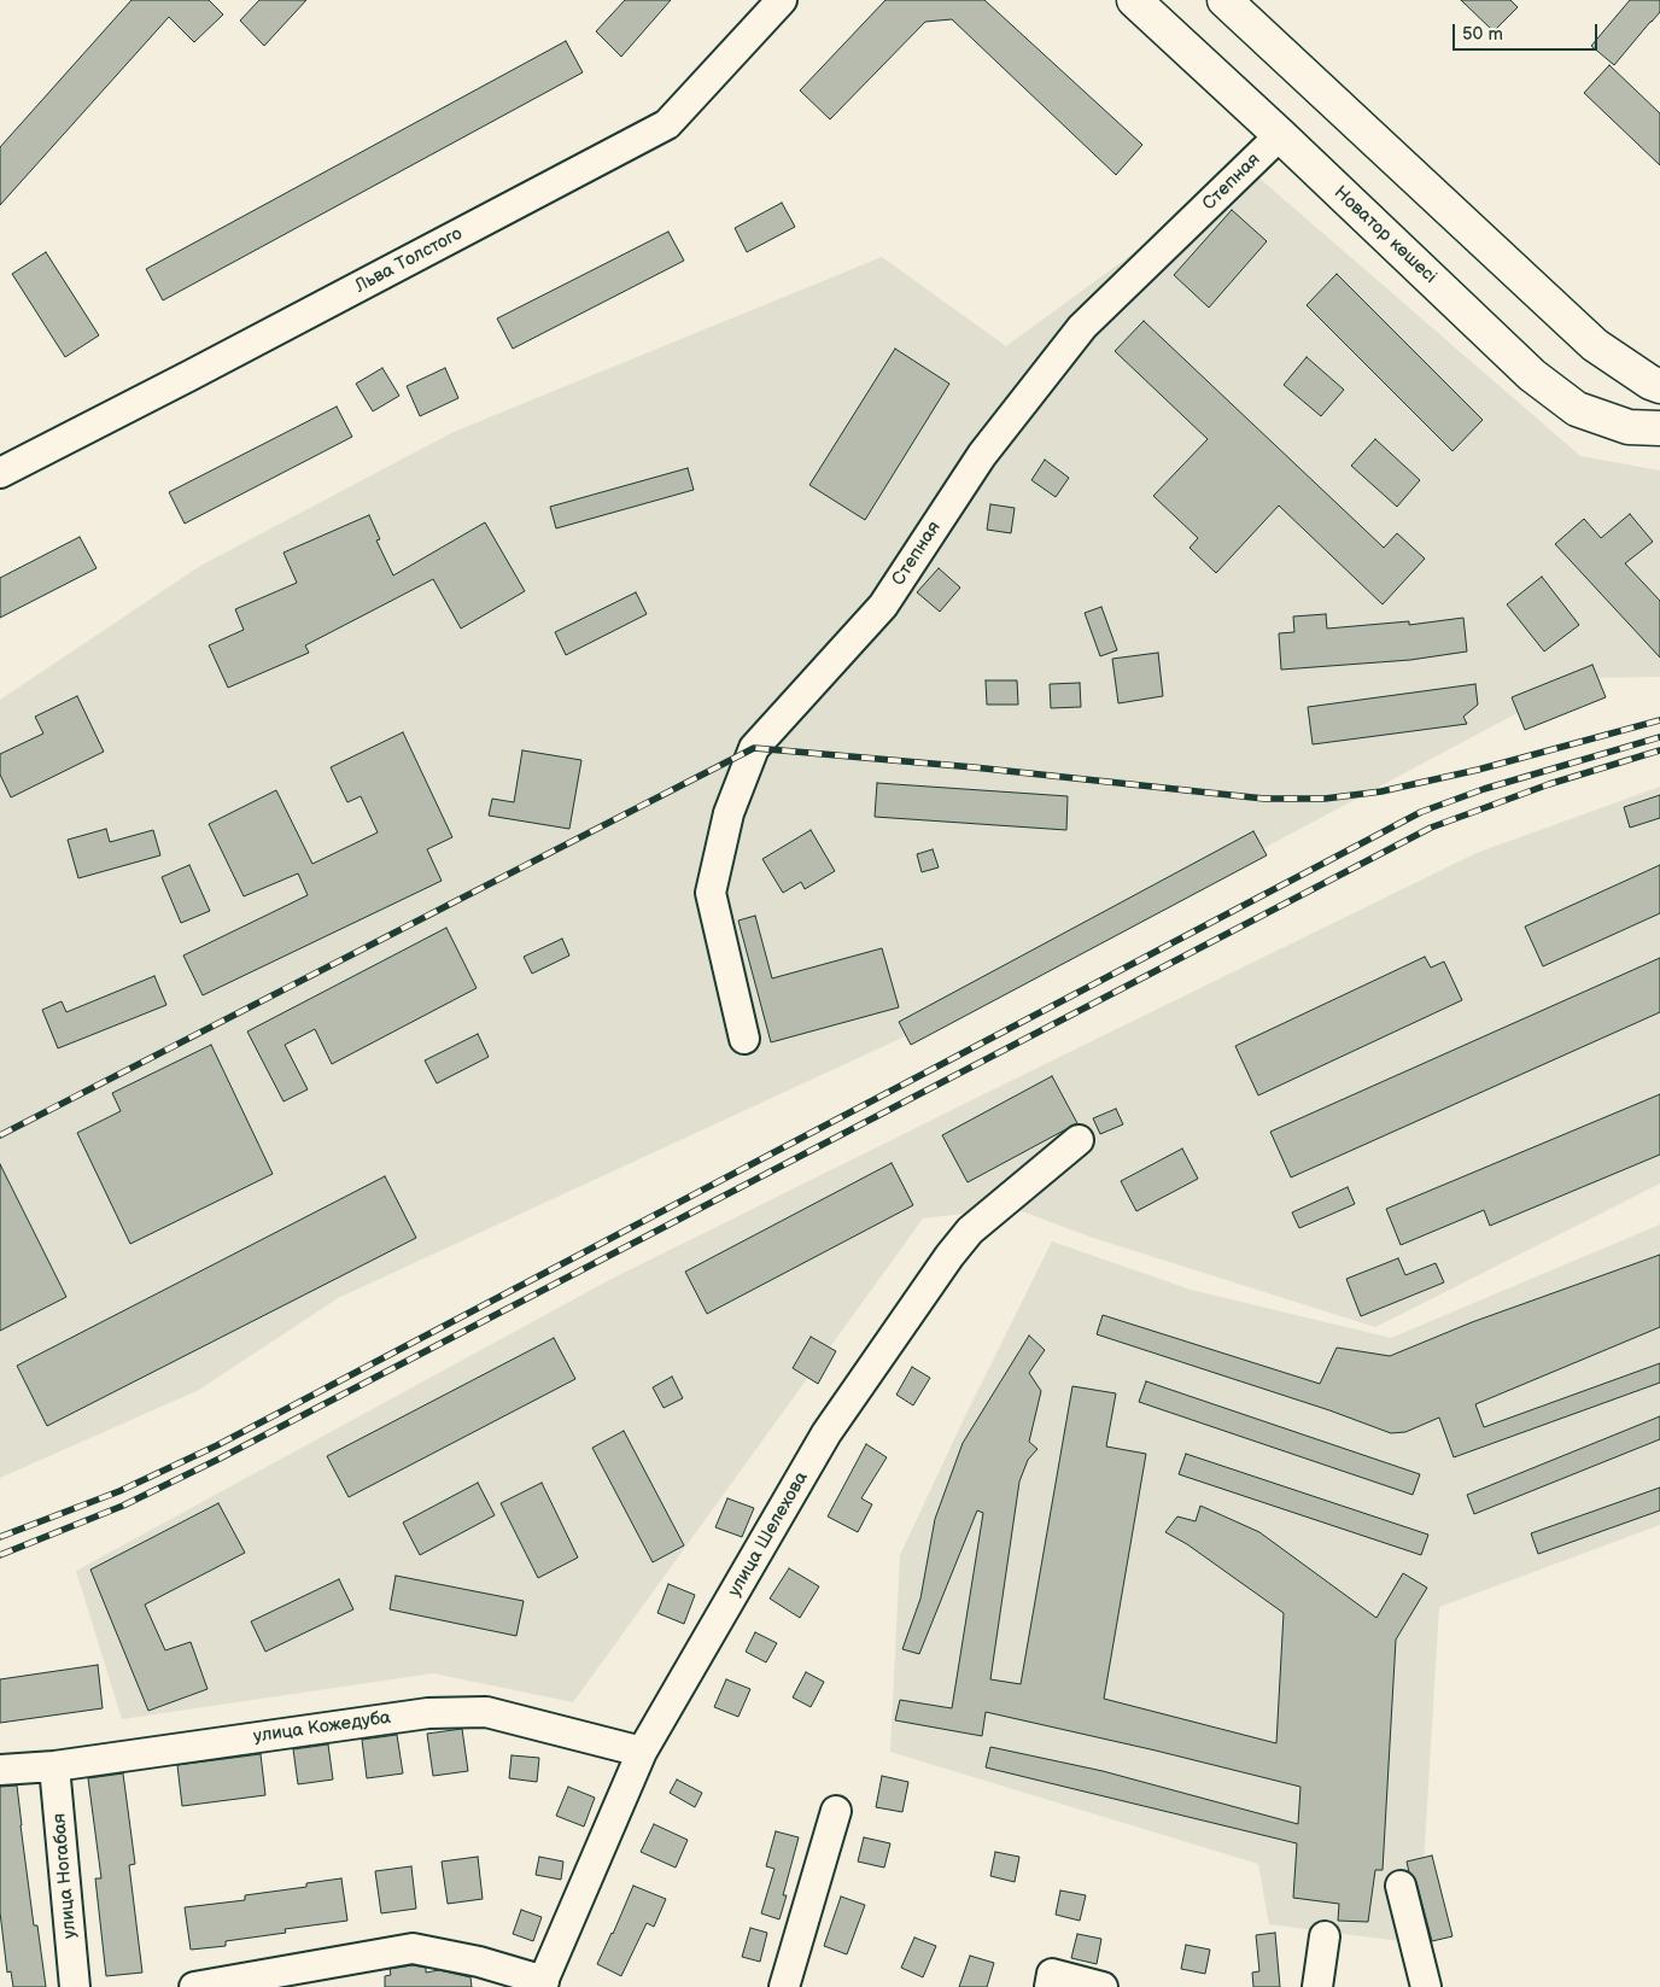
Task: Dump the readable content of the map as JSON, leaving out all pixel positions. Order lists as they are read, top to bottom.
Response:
{
  "streets": {
    "main road": ["Новатор көшесі"],
    "street": [
      "Степная",
      "Льва Толстого",
      "улица Шелехова",
      "улица Кожедуба",
      "улица Ногабая"
    ]
  },
  "crossings": [
    ["Степная", "Новатор көшесі"],
    ["улица Шелехова", "улица Кожедуба"],
    ["улица Кожедуба", "улица Ногабая"]
  ],
  "scale_bar": "50 m"
}
